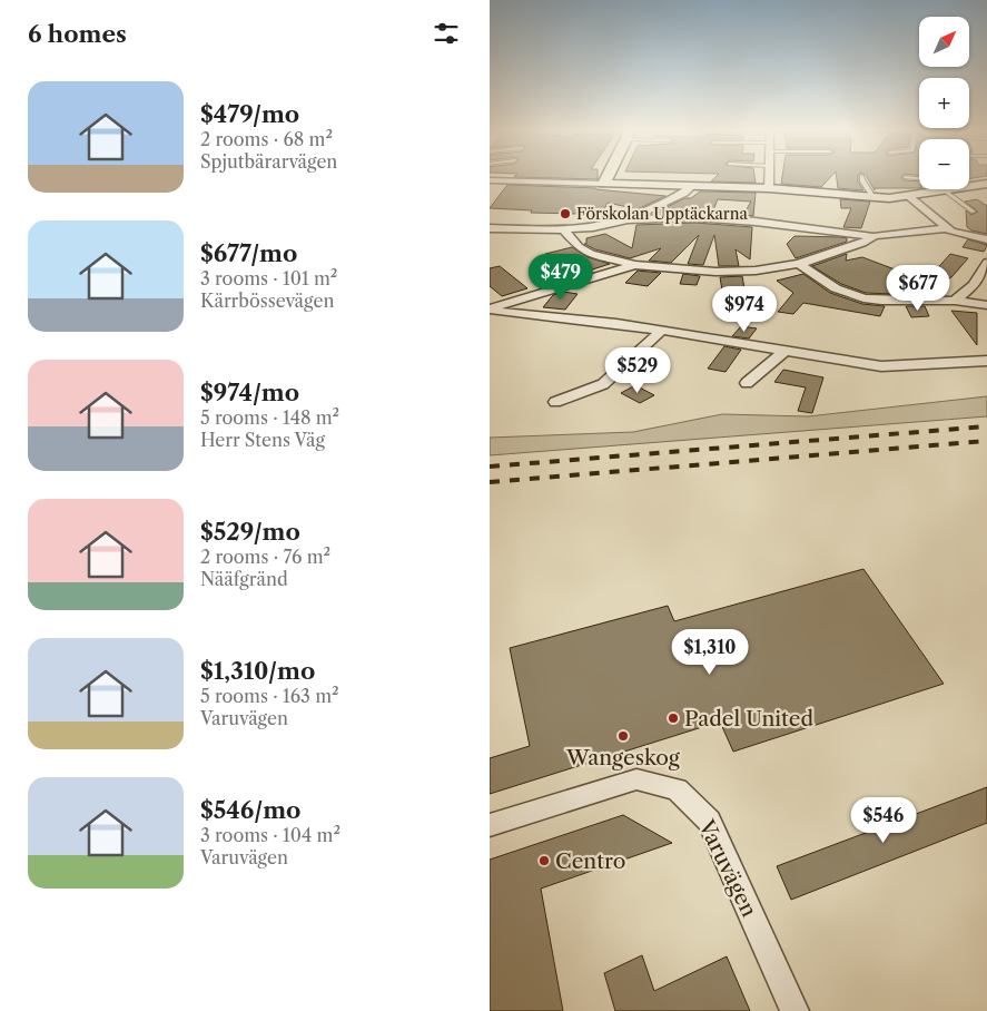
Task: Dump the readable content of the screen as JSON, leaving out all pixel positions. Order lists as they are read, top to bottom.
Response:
{
  "streets": {
    "street": ["Varuvägen"]
  },
  "places": [
    "Förskolan Upptäckarna",
    "Padel United",
    "Wangeskog",
    "Centro"
  ],
  "north": "top right",
  "page": {
    "heading": "6 homes",
    "map_buttons": ["+", "−"],
    "list": [
      {
        "name": "$479/mo",
        "note": "2 rooms · 68 m² · Spjutbärarvägen"
      },
      {
        "name": "$677/mo",
        "note": "3 rooms · 101 m² · Kärrbössevägen"
      },
      {
        "name": "$974/mo",
        "note": "5 rooms · 148 m² · Herr Stens Väg"
      },
      {
        "name": "$529/mo",
        "note": "2 rooms · 76 m² · Nääfgränd"
      },
      {
        "name": "$1,310/mo",
        "note": "5 rooms · 163 m² · Varuvägen"
      },
      {
        "name": "$546/mo",
        "note": "3 rooms · 104 m² · Varuvägen"
      }
    ],
    "price": [
      "$479",
      "$677",
      "$974",
      "$529",
      "$1,310",
      "$546"
    ]
  }
}
